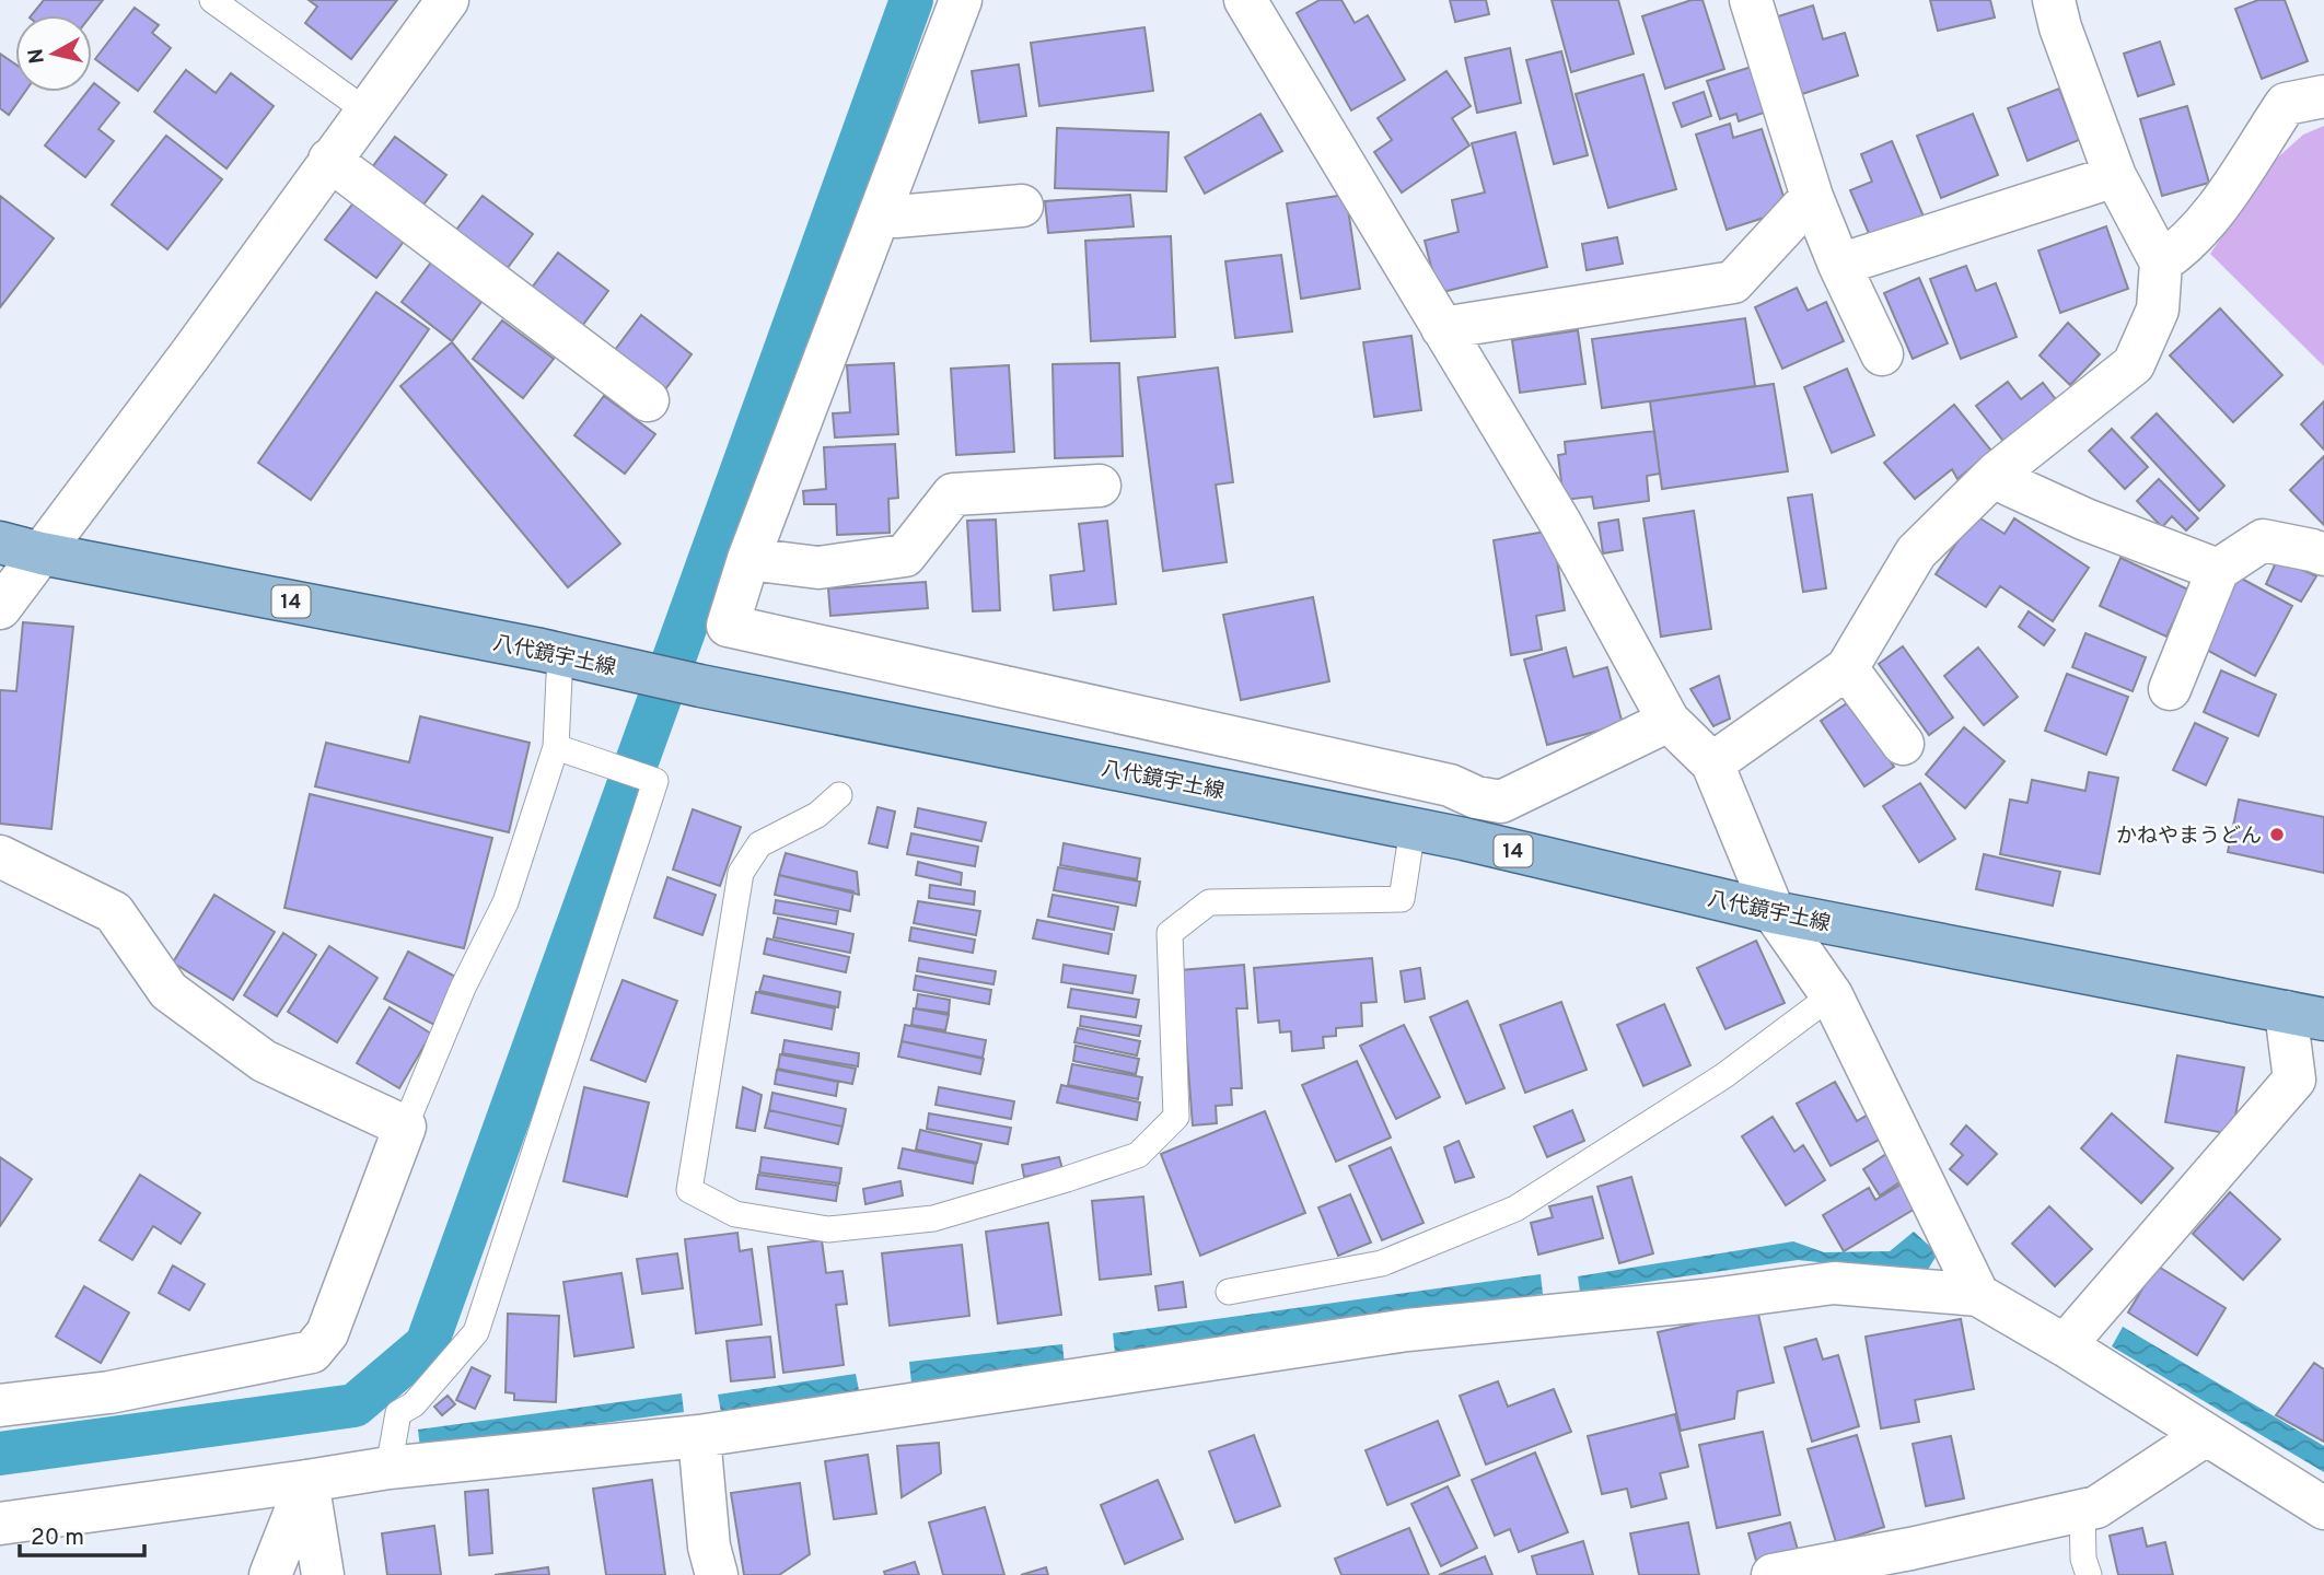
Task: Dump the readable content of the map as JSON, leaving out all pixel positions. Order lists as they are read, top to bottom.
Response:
{
  "streets": {
    "main road": ["14", "八代鏡宇土線"]
  },
  "places": ["かねやまうどん"],
  "scale_bar": "20 m",
  "north": "left"
}
